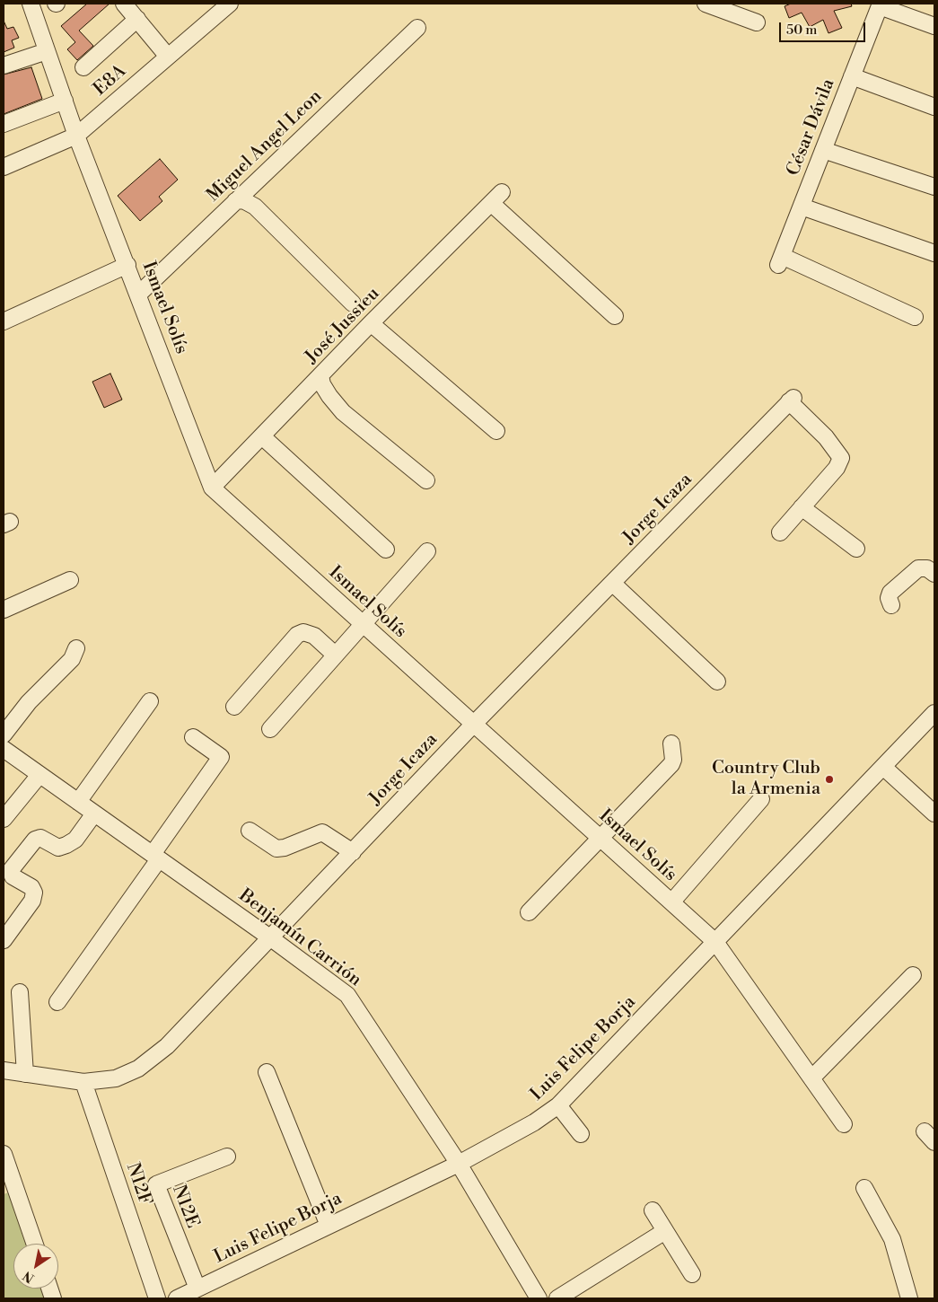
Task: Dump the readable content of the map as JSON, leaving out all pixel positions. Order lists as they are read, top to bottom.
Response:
{
  "streets": {
    "street": [
      "E8A",
      "César Dávila",
      "Miguel Angel Leon",
      "Ismael Solís",
      "José Jussieu",
      "Jorge Icaza",
      "Benjamín Carrión",
      "Luis Felipe Borja",
      "N12F",
      "N12E"
    ]
  },
  "crossings": [
    ["E8A", "Ismael Solís"],
    ["Miguel Angel Leon", "Ismael Solís"],
    ["Ismael Solís", "José Jussieu"],
    ["Ismael Solís", "Jorge Icaza"],
    ["Ismael Solís", "Luis Felipe Borja"],
    ["Jorge Icaza", "Benjamín Carrión"],
    ["Jorge Icaza", "N12F"],
    ["Benjamín Carrión", "Luis Felipe Borja"],
    ["Luis Felipe Borja", "N12E"]
  ],
  "places": ["Country Club la Armenia"],
  "scale_bar": "50 m",
  "north": "bottom left"
}
